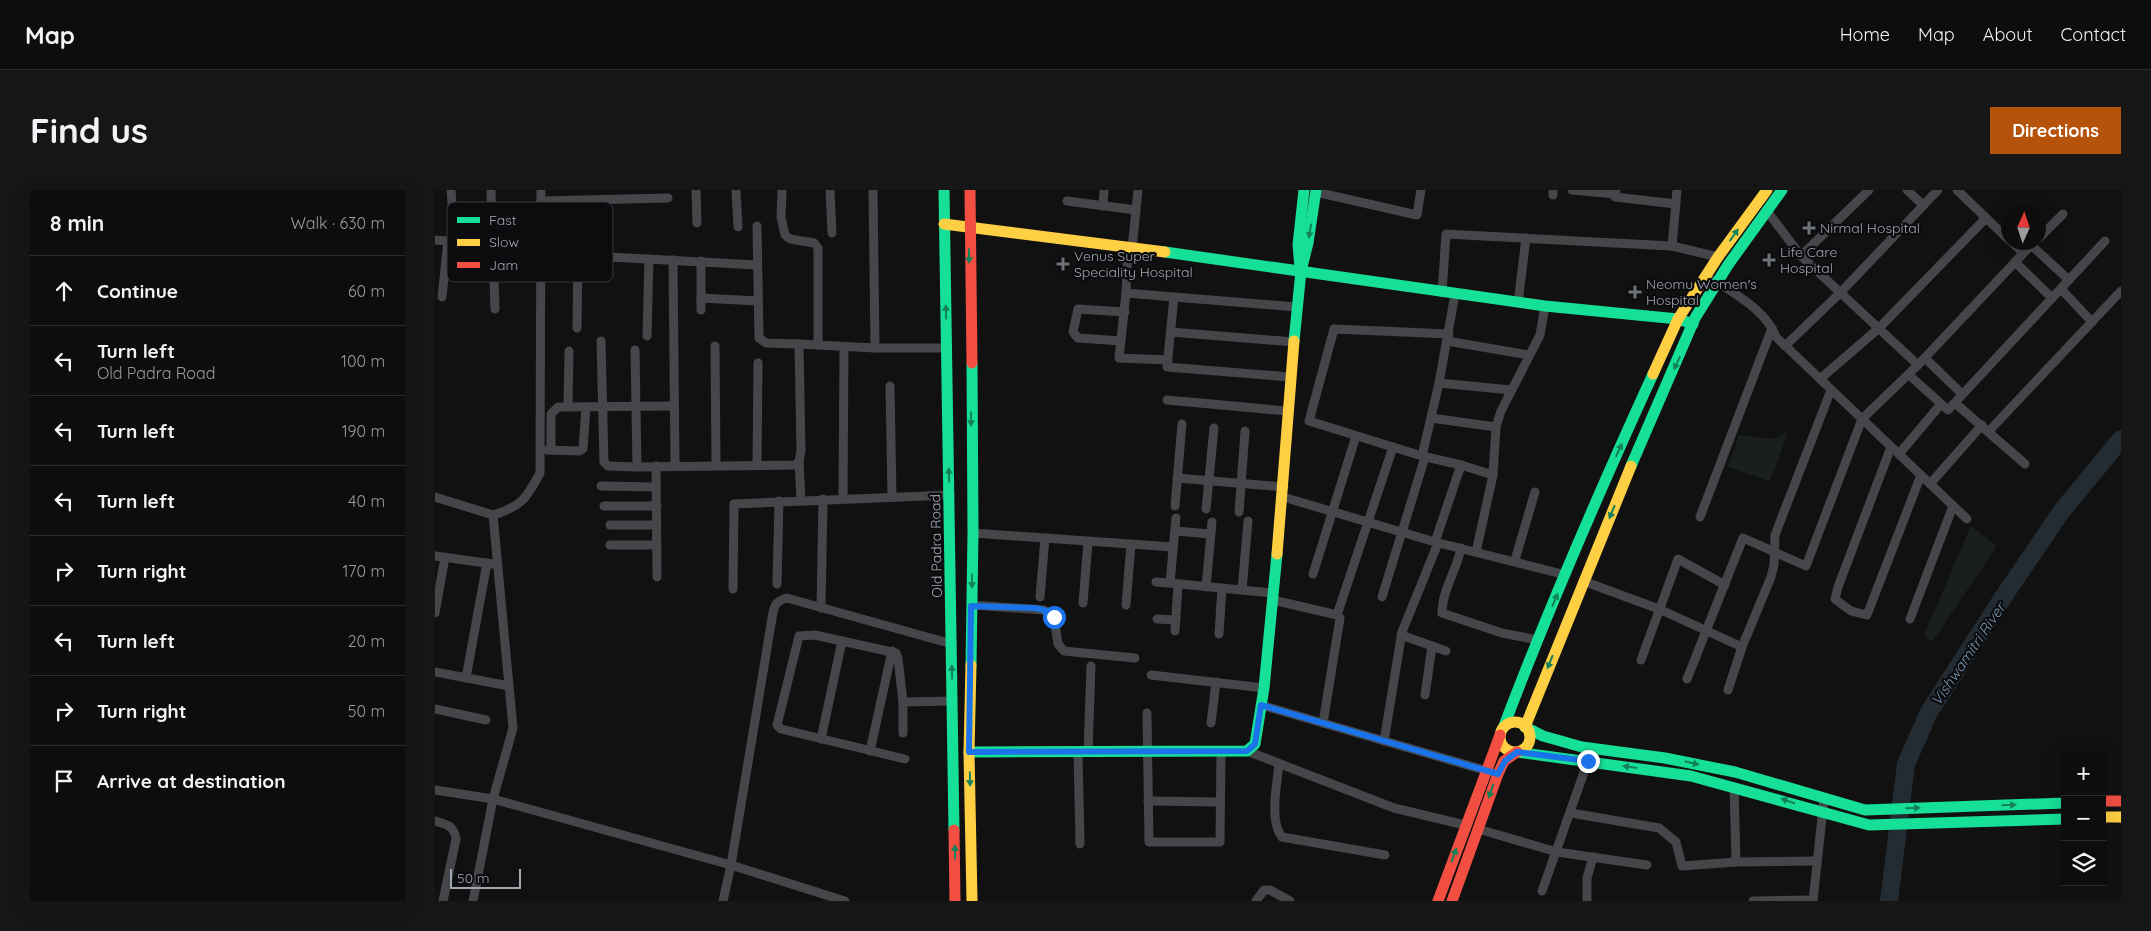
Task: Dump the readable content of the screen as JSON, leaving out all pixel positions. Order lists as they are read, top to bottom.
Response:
{
  "streets": {
    "main road": ["Old Padra Road"]
  },
  "water": ["Vishwamitri River"],
  "places": {
    "health": [
      "Nirmal Hospital",
      "Life Care Hospital",
      "Venus Super Speciality Hospital",
      "Neomu Women's Hospital"
    ]
  },
  "legend": ["Fast", "Slow", "Jam"],
  "scale_bar": "50 m",
  "north": "top",
  "page": {
    "header": "Map",
    "nav": [
      "Home",
      "Map",
      "About",
      "Contact"
    ],
    "buttons": "Directions",
    "title": "Find us",
    "heading": ["8 min", "Walk · 630 m"],
    "list": [
      ["Continue", "60 m"],
      ["Turn left", "Old Padra Road", "100 m"],
      ["Turn left", "190 m"],
      ["Turn left", "40 m"],
      ["Turn right", "170 m"],
      ["Turn left", "20 m"],
      ["Turn right", "50 m"],
      "Arrive at destination"
    ],
    "map_buttons": ["+", "−"],
    "scale": "50 m"
  }
}
